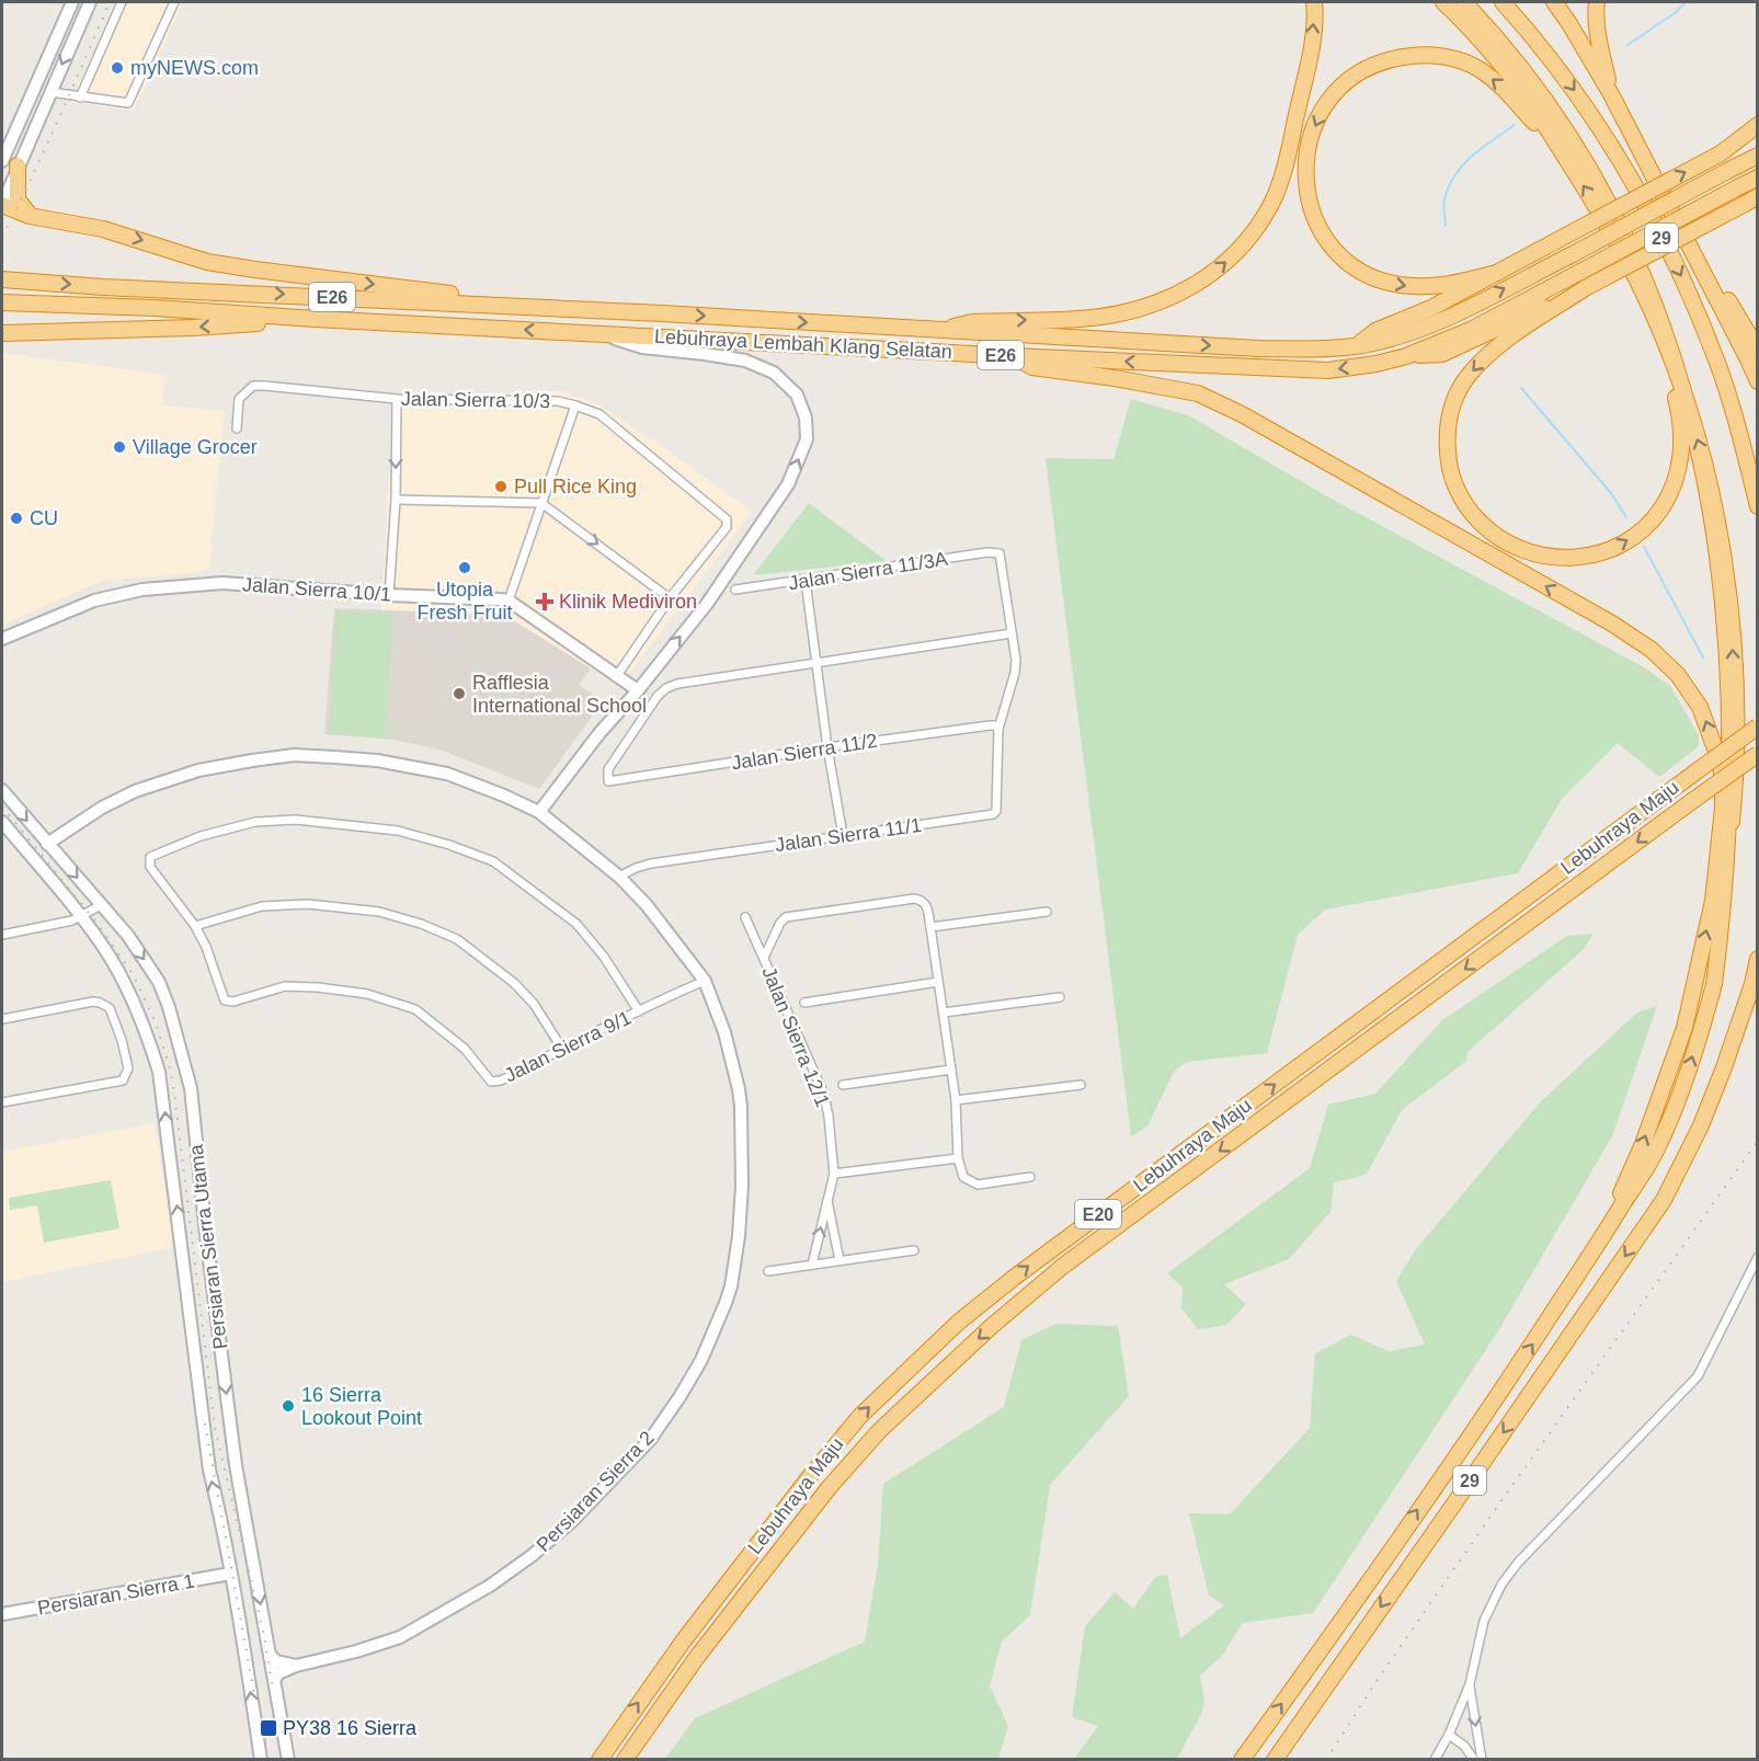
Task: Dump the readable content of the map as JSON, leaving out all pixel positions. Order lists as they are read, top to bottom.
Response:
{
  "streets": {
    "highway": [
      "29",
      "E26",
      "Lebuhraya Lembah Klang Selatan",
      "Lebuhraya Maju",
      "E20"
    ],
    "street": [
      "Jalan Sierra 10/3",
      "Jalan Sierra 11/3A",
      "Jalan Sierra 10/1",
      "Jalan Sierra 11/2",
      "Jalan Sierra 11/1",
      "Jalan Sierra 12/1",
      "Jalan Sierra 9/1",
      "Persiaran Sierra Utama",
      "Persiaran Sierra 2",
      "Persiaran Sierra 1"
    ]
  },
  "crossings": [
    ["Jalan Sierra 11/2", "Jalan Sierra 11/1"],
    ["Jalan Sierra 11/1", "Persiaran Sierra 2"],
    ["Jalan Sierra 9/1", "Persiaran Sierra 2"],
    ["Persiaran Sierra Utama", "Persiaran Sierra 2"],
    ["Persiaran Sierra Utama", "Persiaran Sierra 1"]
  ],
  "places": {
    "other": [
      "myNEWS.com",
      "Village Grocer",
      "Pull Rice King",
      "CU",
      "Utopia Fresh Fruit",
      "Rafflesia International School",
      "16 Sierra Lookout Point"
    ],
    "health": ["Klinik Mediviron"],
    "transit": ["PY38 16 Sierra"]
  }
}
